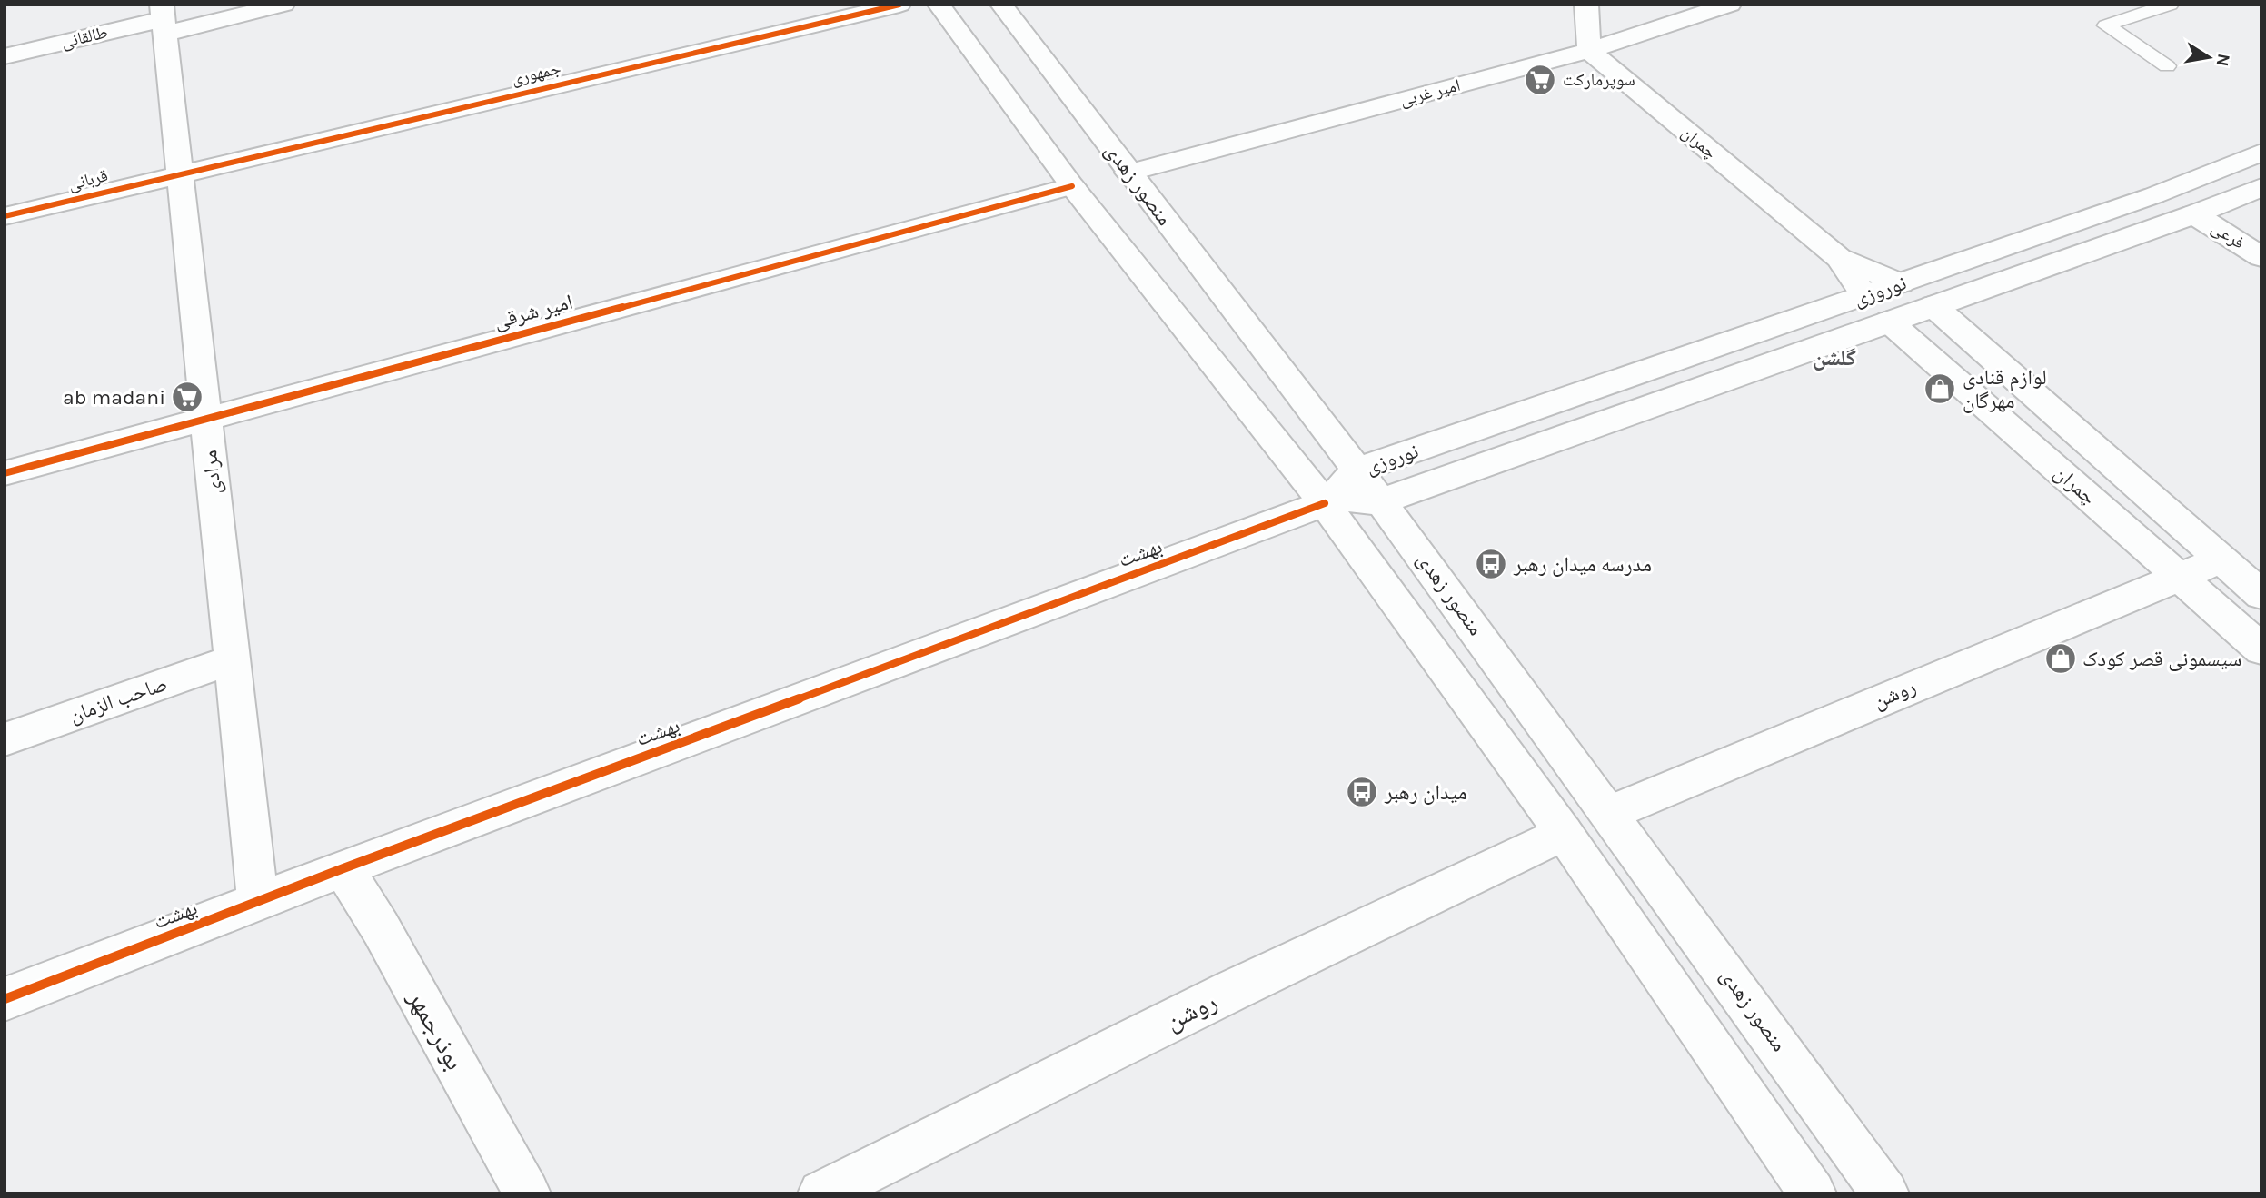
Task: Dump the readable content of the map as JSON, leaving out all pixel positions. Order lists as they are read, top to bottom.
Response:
{
  "streets": {
    "street": [
      "طالقانی",
      "جمهوری",
      "امیر غربی",
      "چمران",
      "قربانی",
      "منصور زهدی",
      "فرعی",
      "نوروزی",
      "امیر شرقی",
      "مرادی",
      "بهشت",
      "روشن",
      "صاحب الزمان",
      "بوذرجمهر"
    ]
  },
  "crossings": [
    ["طالقانی", "مرادی"],
    ["جمهوری", "قربانی"],
    ["جمهوری", "مرادی"],
    ["امیر غربی", "چمران"],
    ["امیر غربی", "منصور زهدی"],
    ["امیر غربی", "امیر شرقی"],
    ["چمران", "نوروزی"],
    ["چمران", "روشن"],
    ["قربانی", "مرادی"],
    ["منصور زهدی", "نوروزی"],
    ["منصور زهدی", "امیر شرقی"],
    ["منصور زهدی", "بهشت"],
    ["منصور زهدی", "روشن"],
    ["فرعی", "نوروزی"],
    ["نوروزی", "بهشت"],
    ["امیر شرقی", "مرادی"],
    ["مرادی", "بهشت"],
    ["مرادی", "صاحب الزمان"],
    ["بهشت", "بوذرجمهر"]
  ],
  "districts": ["گلشن"],
  "places": {
    "supermarket": ["سوپرمارکت", "ab madani"],
    "shop": ["لوازم قنادی مهرگان", "سیسمونی قصر کودک"],
    "bus stop": ["مدرسه میدان رهبر", "میدان رهبر"]
  },
  "north": "right"
}
